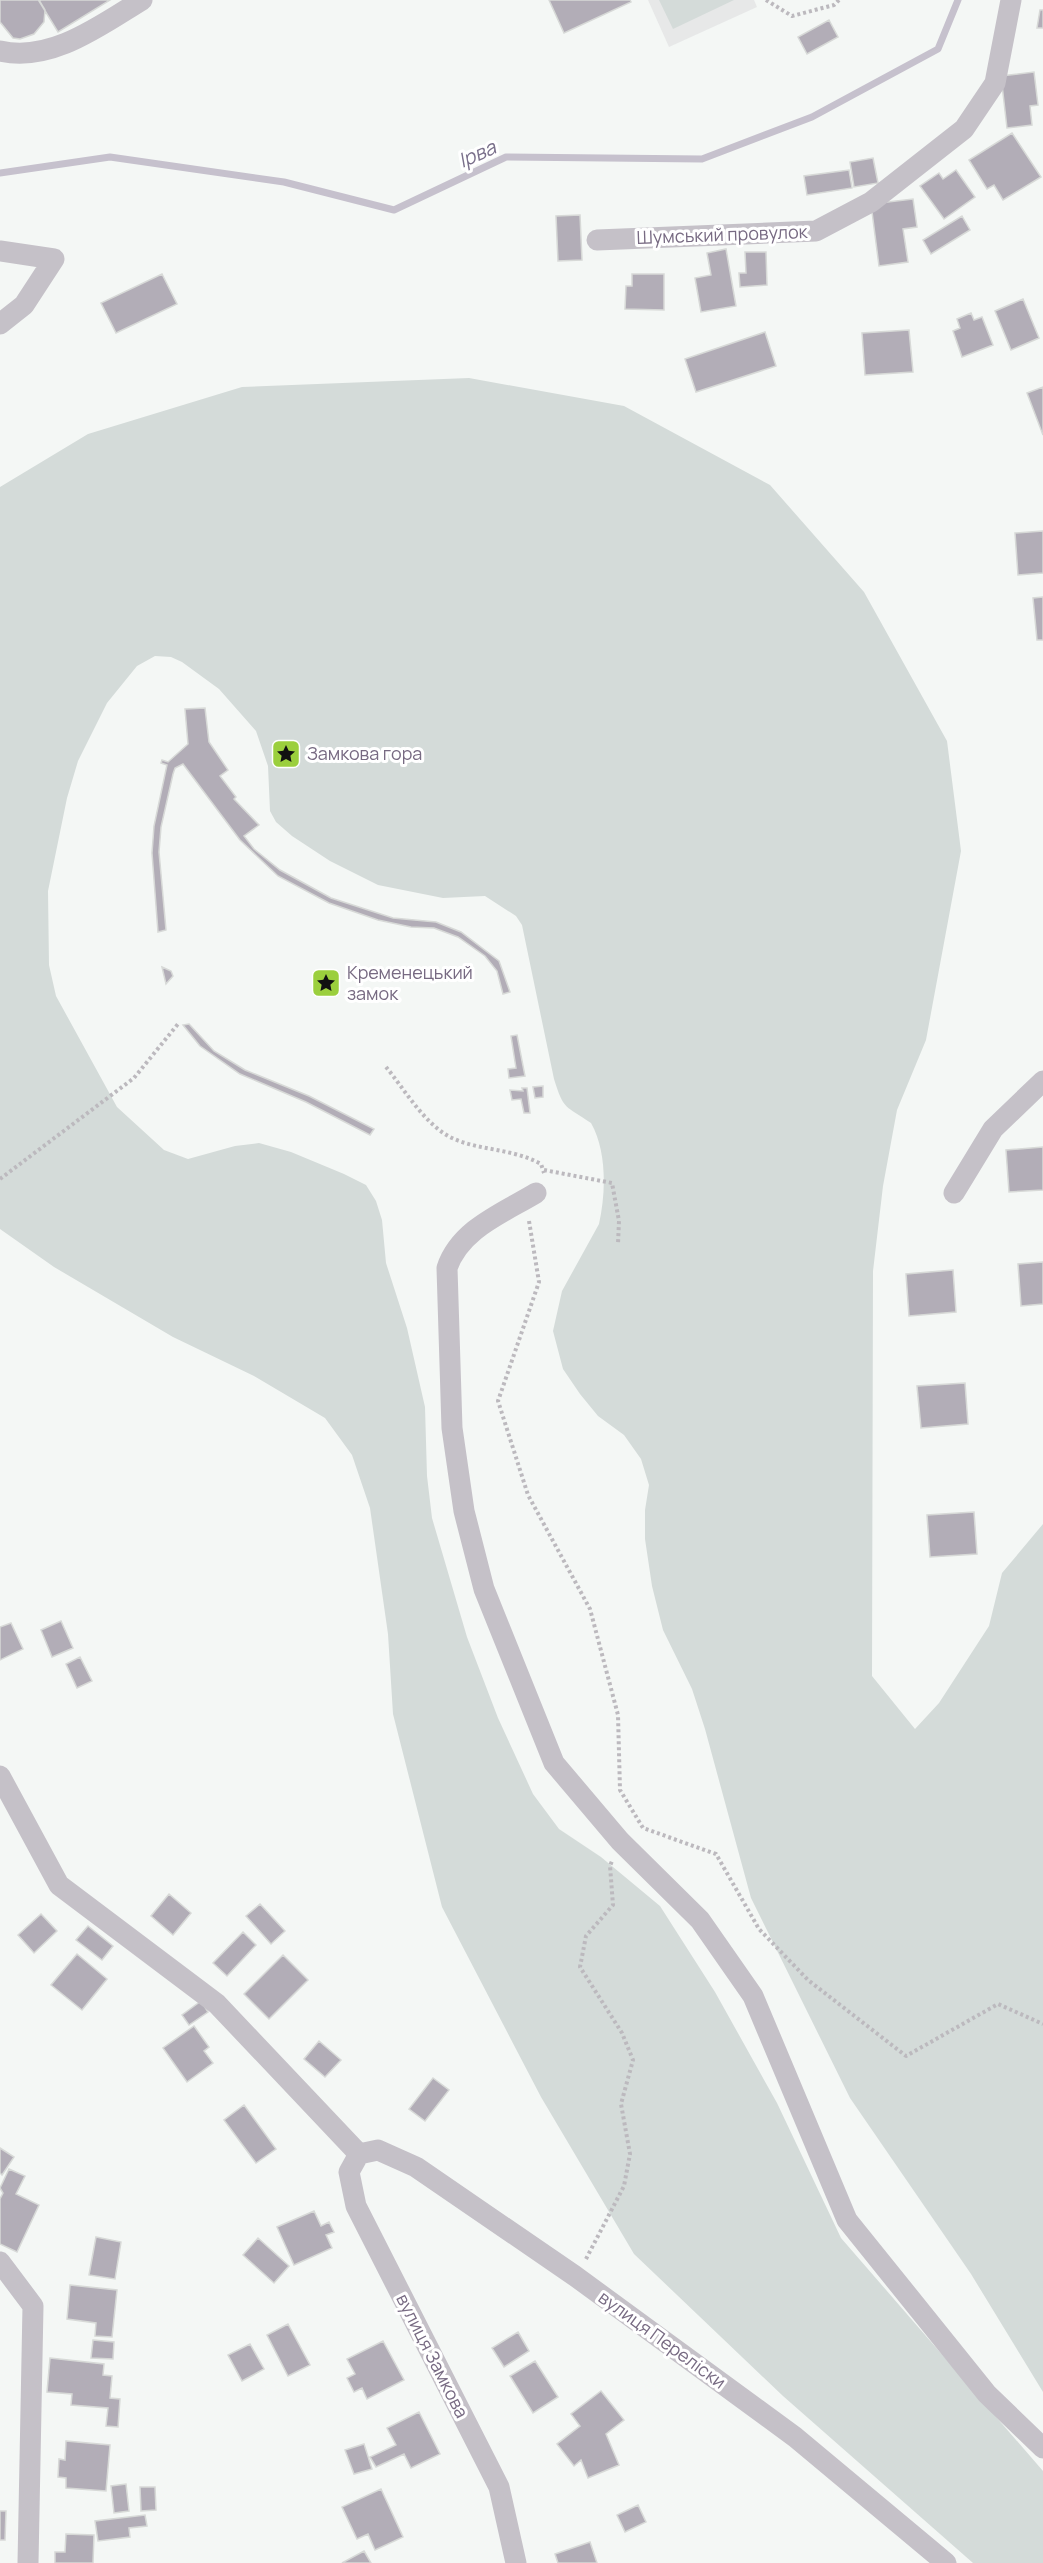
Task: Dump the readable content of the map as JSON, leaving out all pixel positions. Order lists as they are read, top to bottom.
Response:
{
  "streets": {
    "street": ["Шумський провулок", "вулиця Переліски", "вулиця Замкова"]
  },
  "crossings": [
    ["вулиця Переліски", "вулиця Замкова"]
  ],
  "water": ["Ірва"],
  "places": {
    "place": ["Замкова гора", "Кременецький замок"]
  }
}
